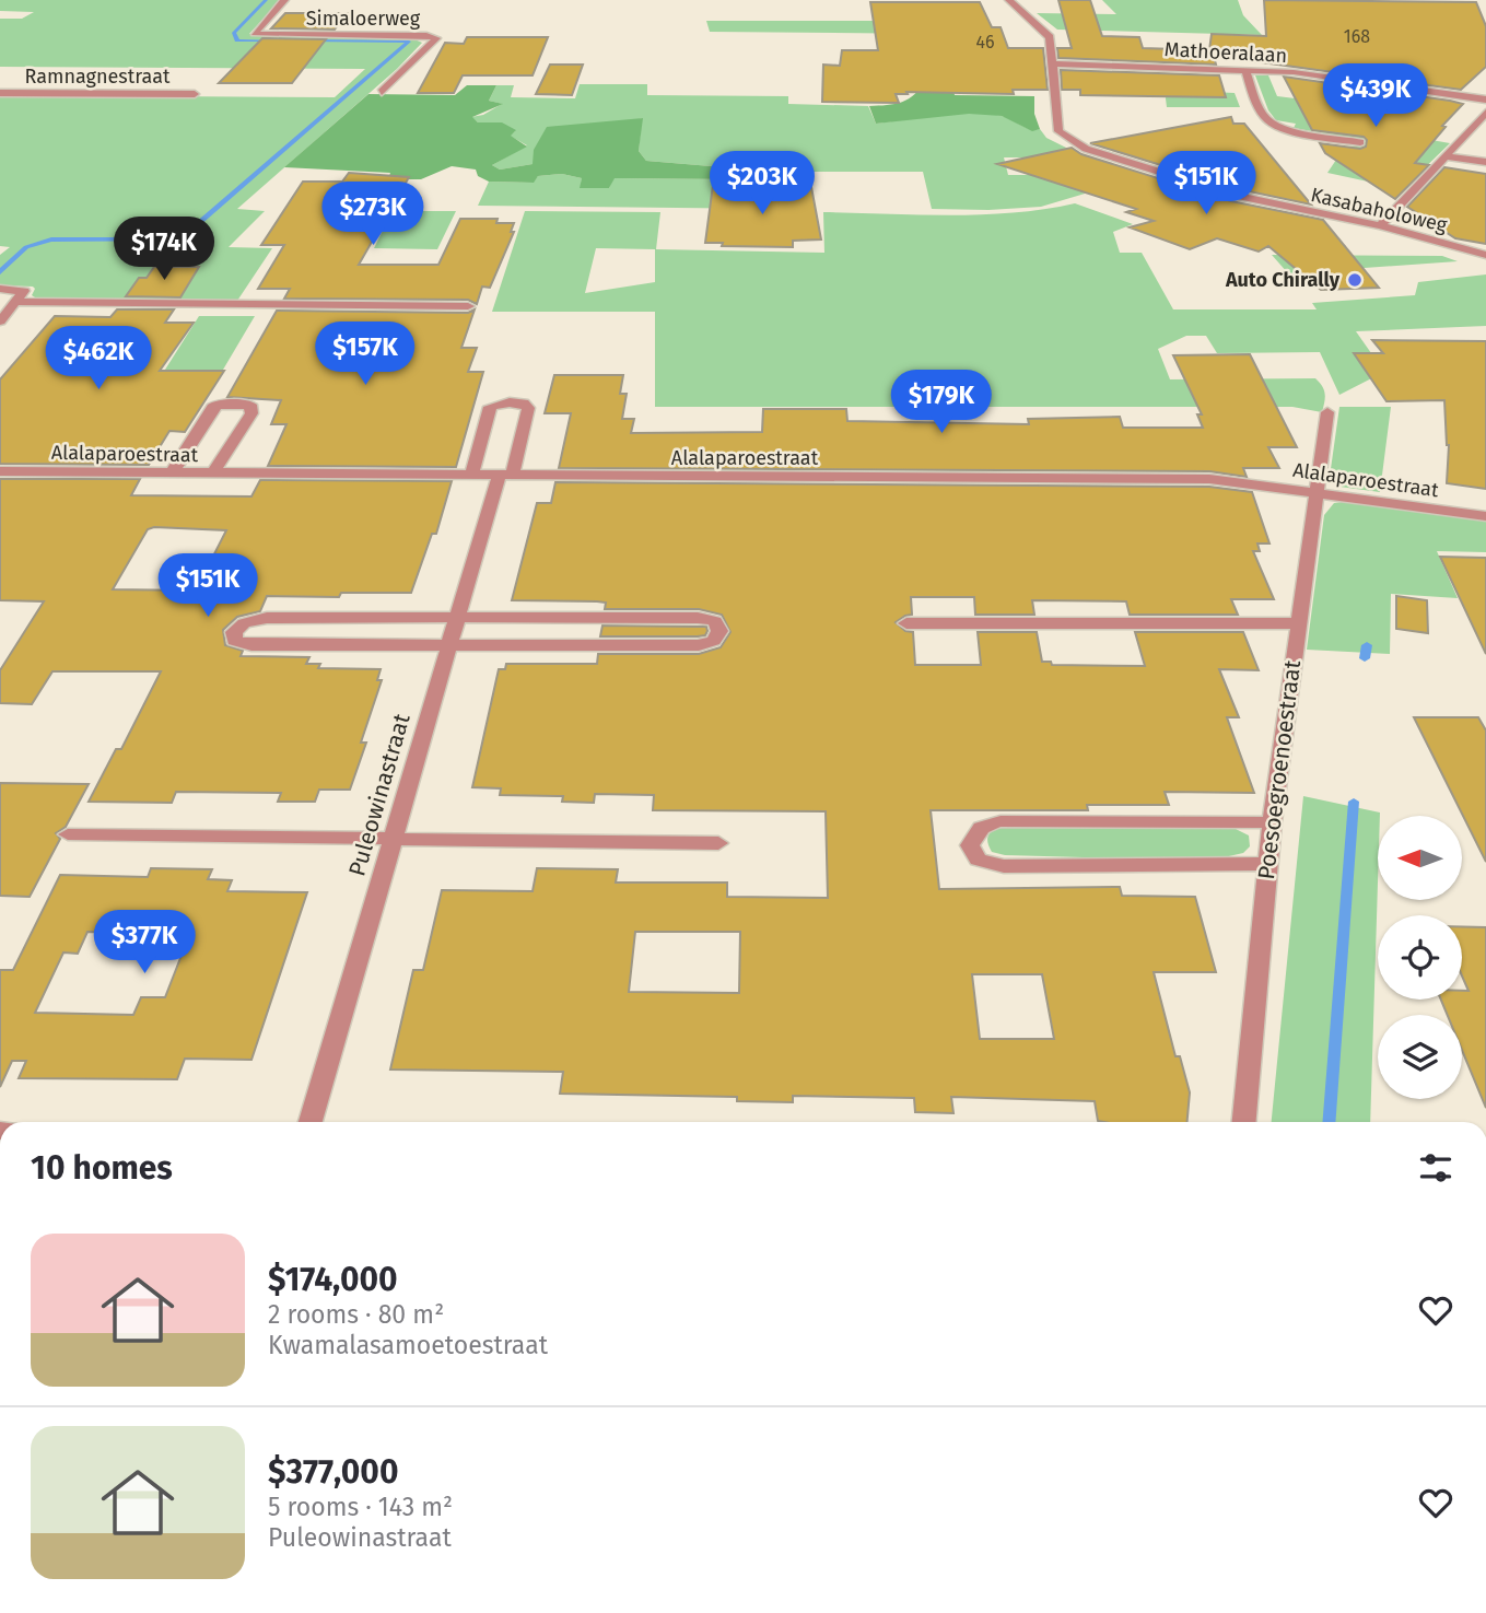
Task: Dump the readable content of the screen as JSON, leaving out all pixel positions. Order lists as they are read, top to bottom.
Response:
{
  "streets": {
    "street": [
      "Simaloerweg",
      "Mathoeralaan",
      "Ramnagnestraat",
      "Kasabaholoweg",
      "Alalaparoestraat",
      "Poesoegroenoestraat",
      "Puleowinastraat"
    ]
  },
  "crossings": [
    ["Mathoeralaan", "Kasabaholoweg"],
    ["Alalaparoestraat", "Poesoegroenoestraat"],
    ["Alalaparoestraat", "Puleowinastraat"]
  ],
  "places": ["Auto Chirally"],
  "house_numbers": ["168", "46"],
  "north": "left",
  "page": {
    "price": [
      "$439K",
      "$203K",
      "$151K",
      "$273K",
      "$174K",
      "$157K",
      "$462K",
      "$179K",
      "$151K",
      "$377K"
    ],
    "heading": "10 homes",
    "list": [
      {
        "name": "$174,000",
        "note": "2 rooms · 80 m² · Kwamalasamoetoestraat"
      },
      {
        "name": "$377,000",
        "note": "5 rooms · 143 m² · Puleowinastraat"
      }
    ]
  }
}
